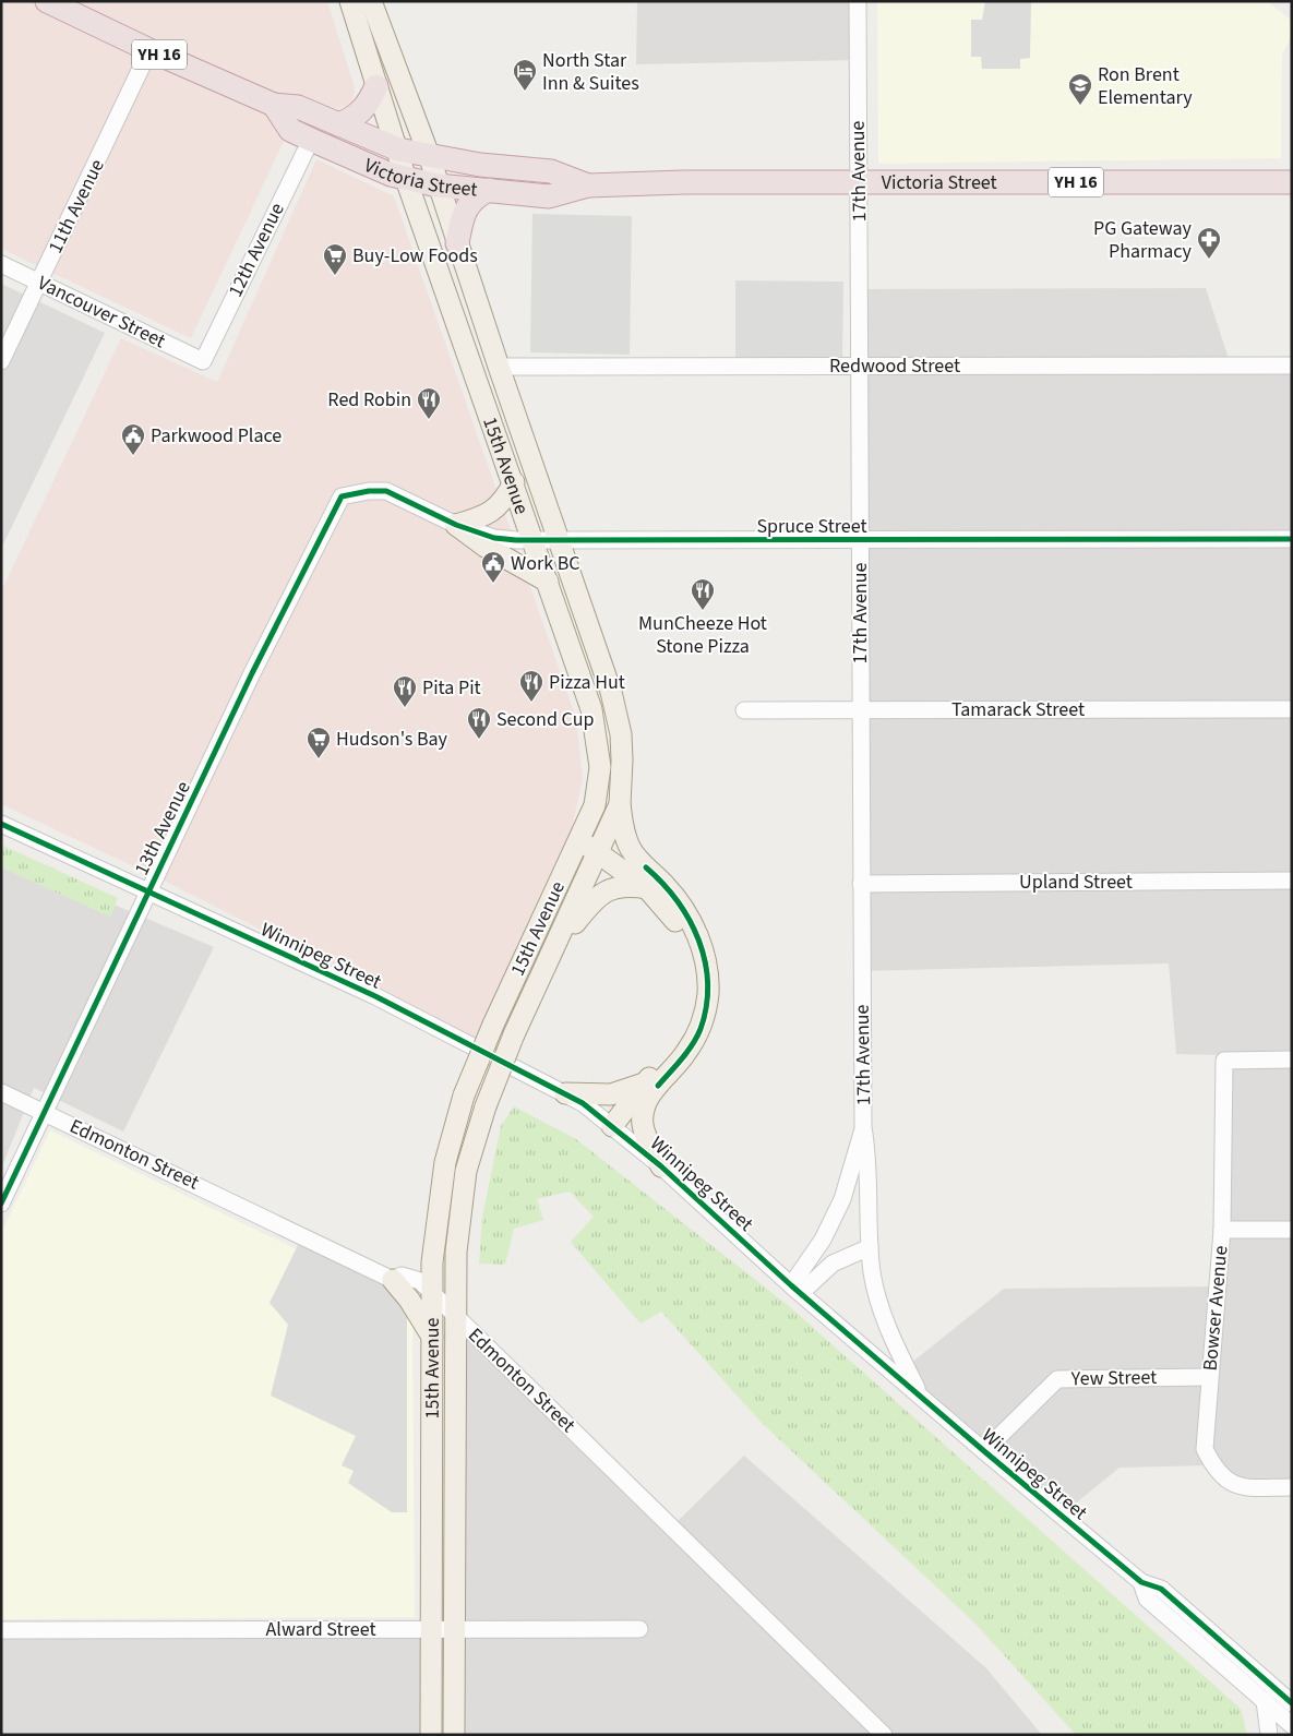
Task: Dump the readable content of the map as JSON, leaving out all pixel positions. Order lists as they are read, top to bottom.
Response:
{
  "streets": {
    "highway": ["YH 16", "Victoria Street"],
    "main road": ["15th Avenue"],
    "street": [
      "17th Avenue",
      "11th Avenue",
      "12th Avenue",
      "Vancouver Street",
      "Redwood Street",
      "Spruce Street",
      "Tamarack Street",
      "13th Avenue",
      "Upland Street",
      "Winnipeg Street",
      "Edmonton Street",
      "Bowser Avenue",
      "Yew Street",
      "Alward Street"
    ]
  },
  "crossings": [
    ["17th Avenue", "Victoria Street"],
    ["17th Avenue", "Redwood Street"],
    ["17th Avenue", "Spruce Street"],
    ["17th Avenue", "Tamarack Street"],
    ["17th Avenue", "Upland Street"],
    ["17th Avenue", "Winnipeg Street"],
    ["Victoria Street", "11th Avenue"],
    ["Victoria Street", "12th Avenue"],
    ["Victoria Street", "15th Avenue"],
    ["11th Avenue", "Vancouver Street"],
    ["12th Avenue", "Vancouver Street"],
    ["Redwood Street", "15th Avenue"],
    ["15th Avenue", "Spruce Street"],
    ["15th Avenue", "Edmonton Street"],
    ["15th Avenue", "Alward Street"],
    ["Spruce Street", "13th Avenue"],
    ["13th Avenue", "Winnipeg Street"],
    ["13th Avenue", "Edmonton Street"],
    ["Winnipeg Street", "Yew Street"],
    ["Bowser Avenue", "Yew Street"]
  ],
  "places": {
    "hotel": ["North Star Inn & Suites"],
    "school or university": ["Ron Brent Elementary"],
    "pharmacy": ["PG Gateway Pharmacy"],
    "supermarket": ["Buy-Low Foods", "Hudson's Bay"],
    "restaurant": [
      "Red Robin",
      "MunCheeze Hot Stone Pizza",
      "Pizza Hut",
      "Pita Pit",
      "Second Cup"
    ],
    "public building": ["Parkwood Place", "Work BC"]
  }
}
